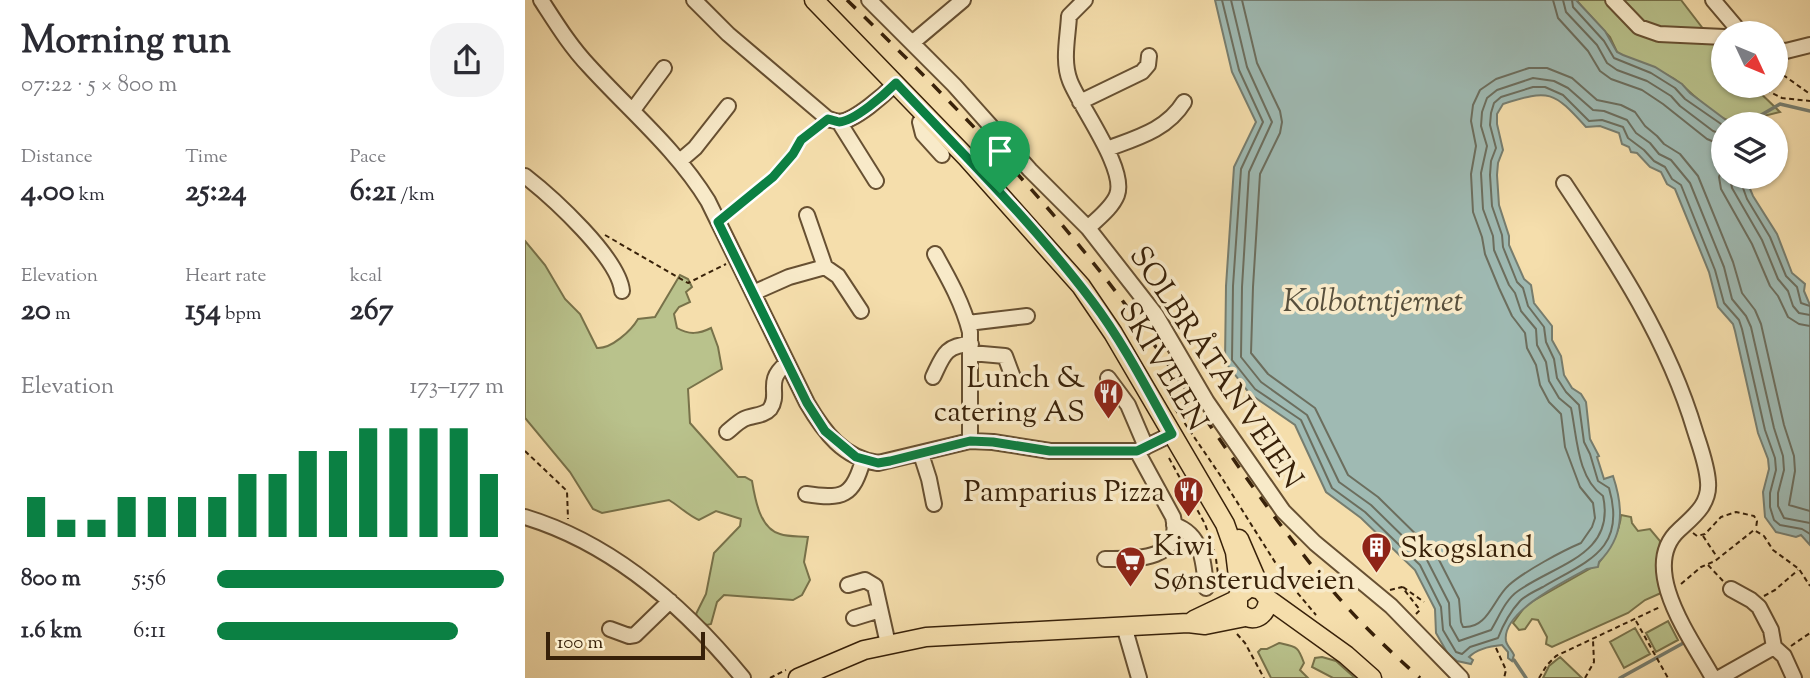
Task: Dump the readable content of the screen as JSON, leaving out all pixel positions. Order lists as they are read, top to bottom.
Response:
{
  "streets": {
    "main road": ["SKIVEIEN"],
    "street": ["SOLBRÅTANVEIEN"]
  },
  "water": ["Kolbotntjernet"],
  "places": {
    "restaurant": ["Lunch & catering AS", "Pamparius Pizza"],
    "building": ["Skogsland"],
    "supermarket": ["Kiwi Sønsterudveien"]
  },
  "scale_bar": "100 m",
  "north": "bottom right",
  "page": {
    "heading": ["Morning run", "07:22 · 5 × 800 m"],
    "stats": [
      ["Distance", "4.00 km"],
      ["Time", "25:24"],
      ["Pace", "6:21 /km"],
      ["Elevation", "20 m"],
      ["Heart rate", "154 bpm"],
      ["kcal", "267"]
    ],
    "chart": ["Elevation", "173–177 m"],
    "list": [
      {
        "name": "800 m",
        "note": "5:56"
      },
      {
        "name": "1.6 km",
        "note": "6:11"
      }
    ],
    "scale": "100 m"
  }
}
